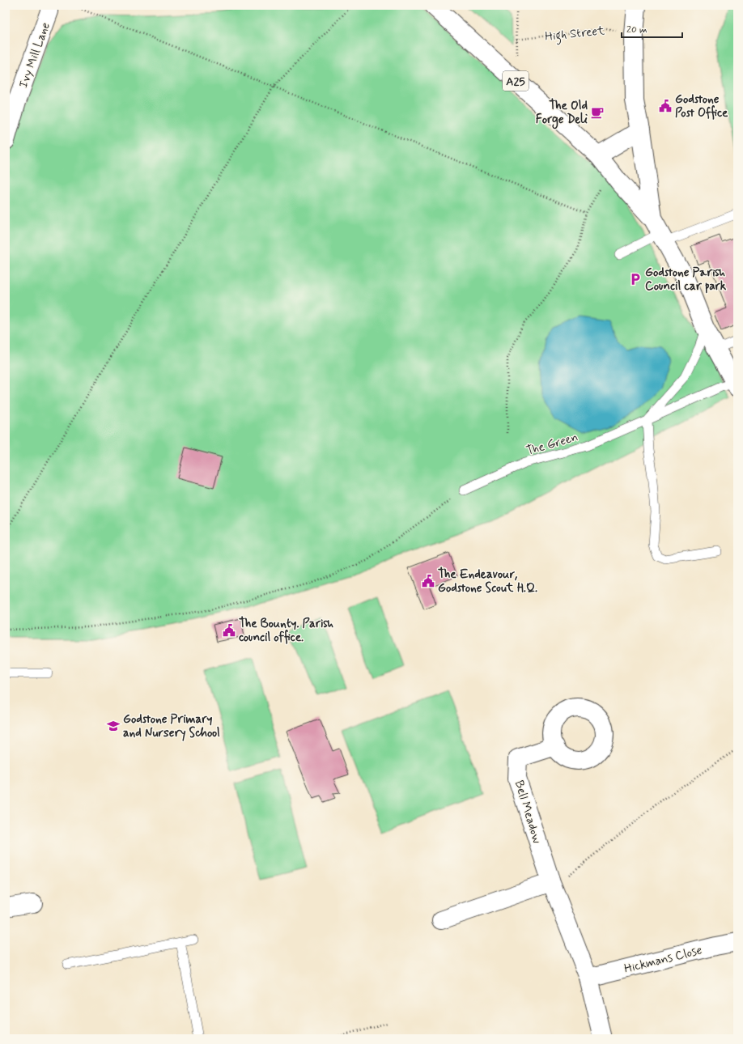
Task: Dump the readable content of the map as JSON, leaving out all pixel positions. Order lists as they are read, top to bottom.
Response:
{
  "streets": {
    "street": [
      "Ivy Mill Lane",
      "A25",
      "Bell Meadow",
      "Hickmans Close"
    ],
    "lane": ["The Green"],
    "path": ["High Street"]
  },
  "crossings": [
    ["Bell Meadow", "Hickmans Close"]
  ],
  "places": {
    "public building": ["Godstone Post Office", "The Endeavour, Godstone Scout H.Q.", "The Bounty. Parish council office."],
    "cafe": ["The Old Forge Deli"],
    "parking": ["Godstone Parish Council car park"],
    "school or university": ["Godstone Primary and Nursery School"]
  },
  "scale_bar": "20 m"
}
